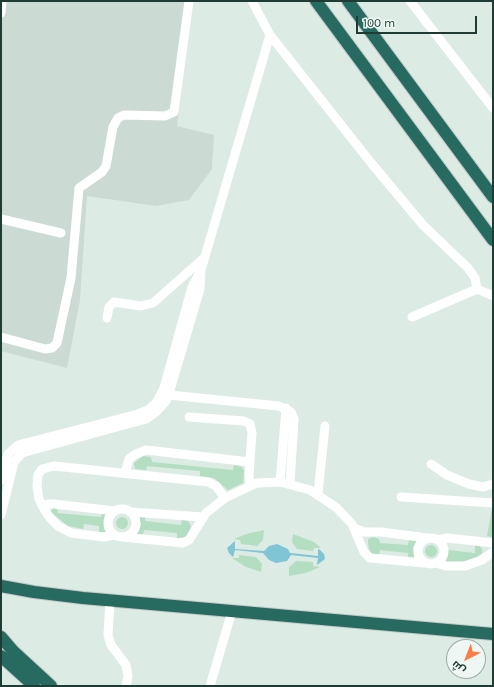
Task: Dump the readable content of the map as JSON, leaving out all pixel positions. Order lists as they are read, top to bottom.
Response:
{
  "scale_bar": "100 m",
  "north": "bottom left"
}
